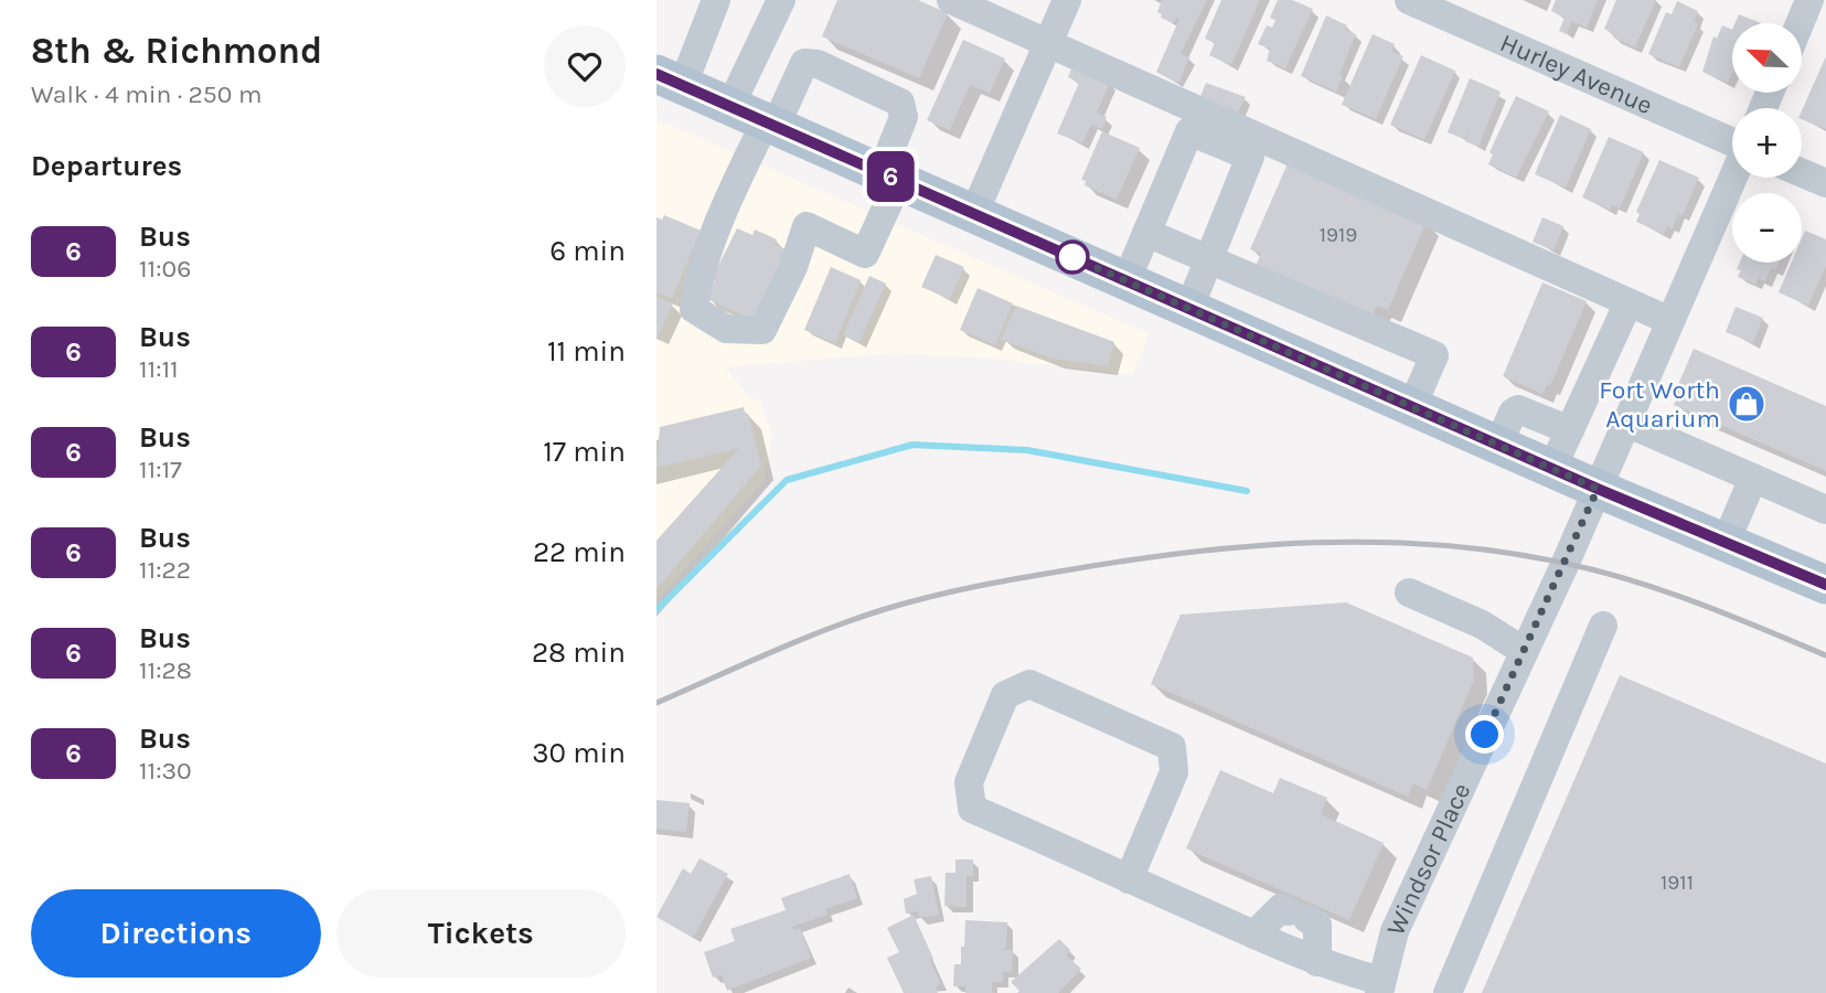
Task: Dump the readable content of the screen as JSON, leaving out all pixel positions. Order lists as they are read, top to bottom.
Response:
{
  "streets": {
    "street": ["Hurley Avenue", "Windsor Place"]
  },
  "places": {
    "shop": ["Fort Worth Aquarium"]
  },
  "lines": ["bus line 6"],
  "house_numbers": ["1919", "1911"],
  "north": "top left",
  "page": {
    "heading": [
      ["8th & Richmond", "Walk · 4 min · 250 m"],
      "Departures"
    ],
    "on_map": "6",
    "map_buttons": ["+", "−"],
    "list": [
      {
        "mark": "6",
        "name": "Bus",
        "note": "11:06",
        "value": "6 min"
      },
      {
        "mark": "6",
        "name": "Bus",
        "note": "11:11",
        "value": "11 min"
      },
      {
        "mark": "6",
        "name": "Bus",
        "note": "11:17",
        "value": "17 min"
      },
      {
        "mark": "6",
        "name": "Bus",
        "note": "11:22",
        "value": "22 min"
      },
      {
        "mark": "6",
        "name": "Bus",
        "note": "11:28",
        "value": "28 min"
      },
      {
        "mark": "6",
        "name": "Bus",
        "note": "11:30",
        "value": "30 min"
      }
    ],
    "buttons": ["Directions", "Tickets"]
  }
}
